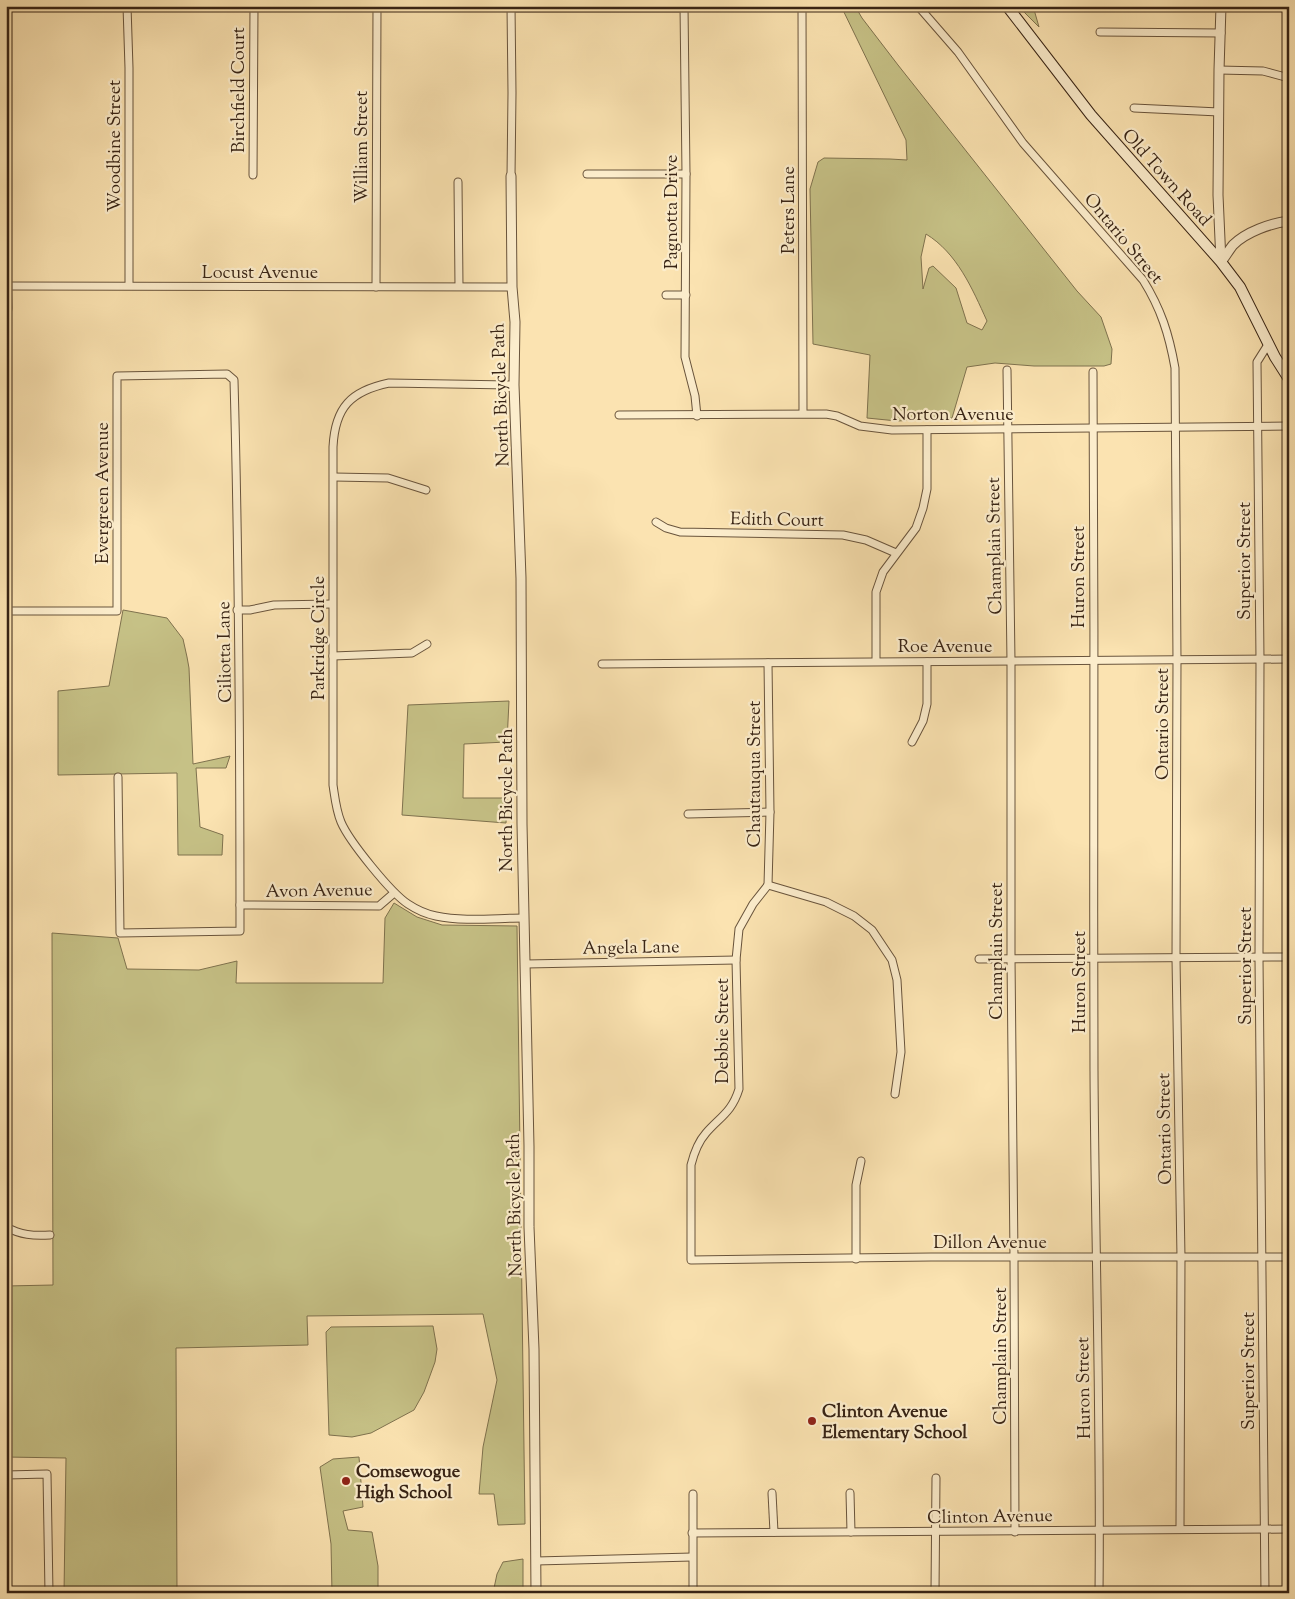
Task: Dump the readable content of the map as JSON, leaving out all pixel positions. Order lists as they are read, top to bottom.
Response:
{
  "streets": {
    "main road": ["Old Town Road"],
    "street": [
      "Birchfield Court",
      "Woodbine Street",
      "William Street",
      "Peters Lane",
      "Pagnotta Drive",
      "Ontario Street",
      "Locust Avenue",
      "North Bicycle Path",
      "Norton Avenue",
      "Evergreen Avenue",
      "Edith Court",
      "Champlain Street",
      "Superior Street",
      "Huron Street",
      "Parkridge Circle",
      "Roe Avenue",
      "Ciliotta Lane",
      "Chautauqua Street",
      "Avon Avenue",
      "Angela Lane",
      "Debbie Street",
      "Dillon Avenue",
      "Clinton Avenue"
    ]
  },
  "crossings": [
    ["Woodbine Street", "Locust Avenue"],
    ["William Street", "Locust Avenue"],
    ["Old Town Road", "Superior Street"],
    ["Peters Lane", "Norton Avenue"],
    ["Pagnotta Drive", "Norton Avenue"],
    ["Ontario Street", "Norton Avenue"],
    ["Ontario Street", "Roe Avenue"],
    ["Ontario Street", "Dillon Avenue"],
    ["Ontario Street", "Clinton Avenue"],
    ["Locust Avenue", "North Bicycle Path"],
    ["North Bicycle Path", "Parkridge Circle"],
    ["North Bicycle Path", "Angela Lane"],
    ["Norton Avenue", "Champlain Street"],
    ["Norton Avenue", "Superior Street"],
    ["Norton Avenue", "Huron Street"],
    ["Evergreen Avenue", "Ciliotta Lane"],
    ["Champlain Street", "Roe Avenue"],
    ["Champlain Street", "Dillon Avenue"],
    ["Champlain Street", "Clinton Avenue"],
    ["Superior Street", "Roe Avenue"],
    ["Superior Street", "Dillon Avenue"],
    ["Superior Street", "Clinton Avenue"],
    ["Huron Street", "Roe Avenue"],
    ["Huron Street", "Dillon Avenue"],
    ["Huron Street", "Clinton Avenue"],
    ["Parkridge Circle", "Avon Avenue"],
    ["Roe Avenue", "Chautauqua Street"],
    ["Ciliotta Lane", "Avon Avenue"],
    ["Chautauqua Street", "Debbie Street"],
    ["Angela Lane", "Debbie Street"],
    ["Debbie Street", "Dillon Avenue"]
  ],
  "places": ["Clinton Avenue Elementary School", "Comsewogue High School"]
}
